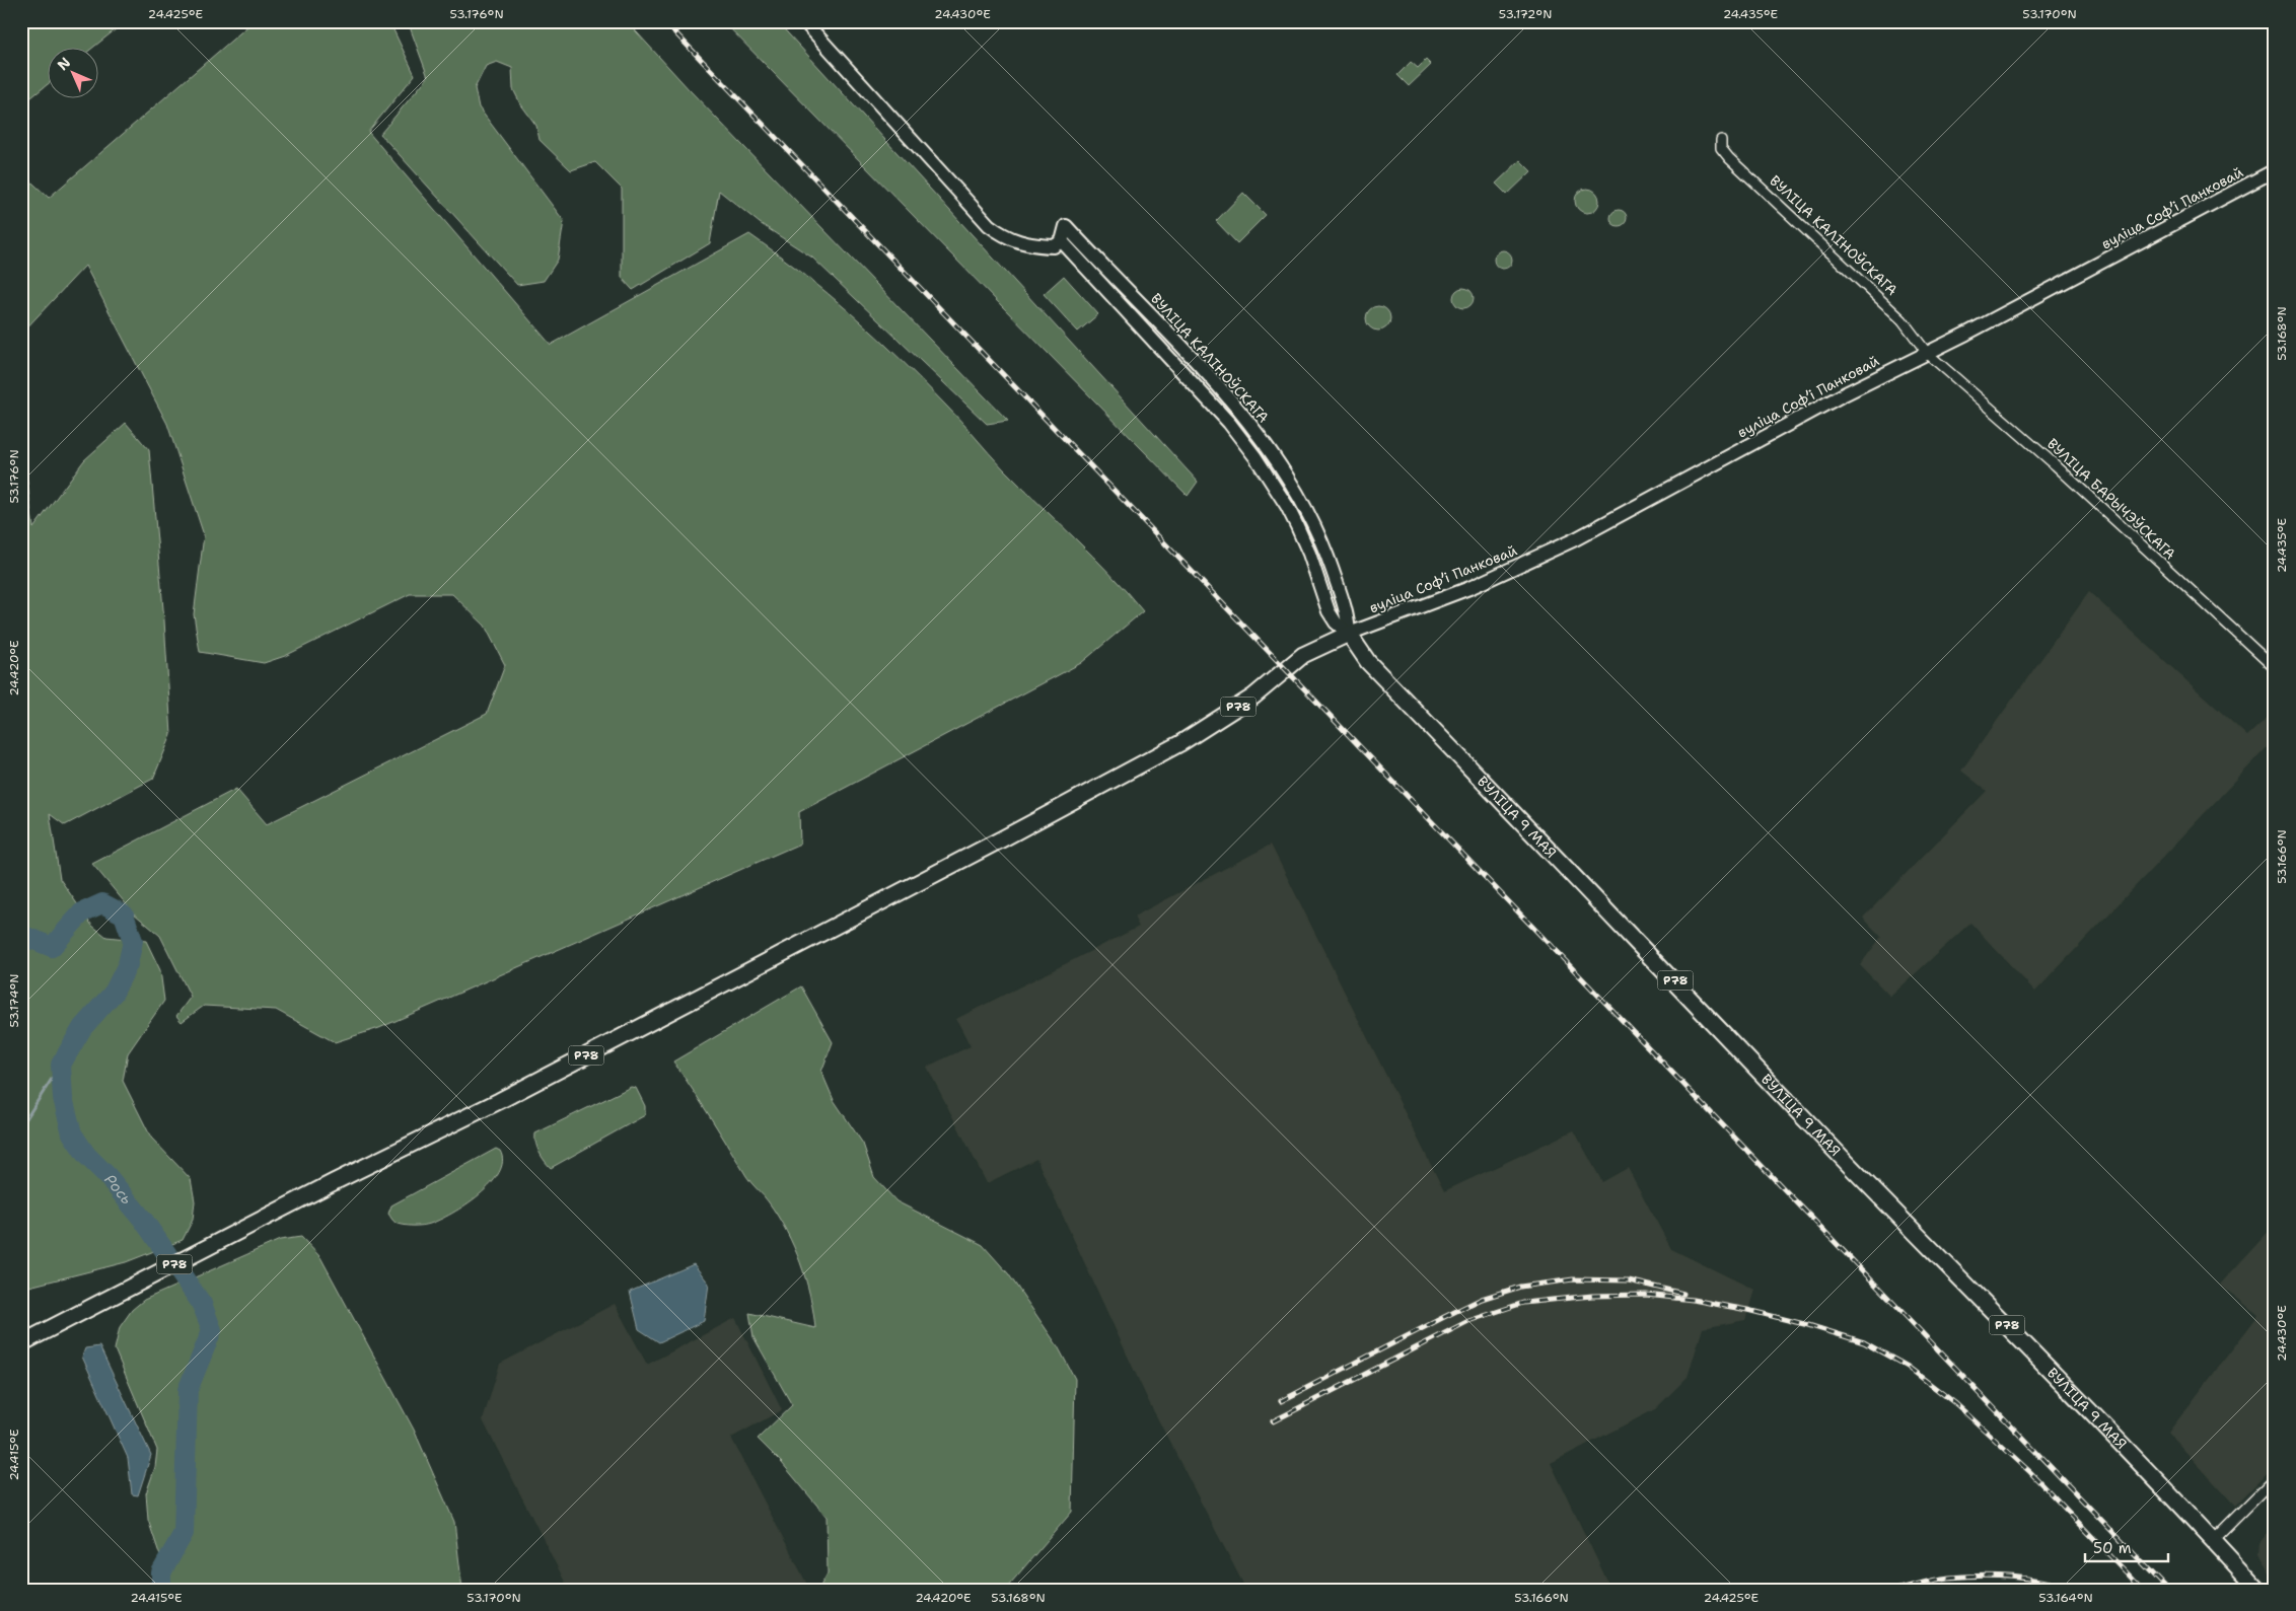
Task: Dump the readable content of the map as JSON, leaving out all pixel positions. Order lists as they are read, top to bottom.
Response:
{
  "streets": {
    "main road": ["Р78", "ВУЛІЦА 9 МАЯ"],
    "street": ["вуліца Софʼі Панковай", "ВУЛІЦА КАЛІНОЎСКАГА", "ВУЛІЦА БАРЫЧЭЎСКАГА"]
  },
  "crossings": [
    ["вуліца Софʼі Панковай", "ВУЛІЦА КАЛІНОЎСКАГА"],
    ["вуліца Софʼі Панковай", "ВУЛІЦА БАРЫЧЭЎСКАГА"],
    ["вуліца Софʼі Панковай", "Р78"],
    ["вуліца Софʼі Панковай", "ВУЛІЦА 9 МАЯ"],
    ["ВУЛІЦА КАЛІНОЎСКАГА", "ВУЛІЦА БАРЫЧЭЎСКАГА"],
    ["ВУЛІЦА КАЛІНОЎСКАГА", "Р78"],
    ["ВУЛІЦА КАЛІНОЎСКАГА", "ВУЛІЦА 9 МАЯ"],
    ["Р78", "ВУЛІЦА 9 МАЯ"]
  ],
  "water": ["Рось"],
  "scale_bar": "50 m",
  "north": "top left",
  "coordinates": [
    "24.425°E",
    "53.176°N",
    "24.430°E",
    "53.172°N",
    "24.435°E",
    "53.170°N",
    "53.168°N",
    "24.420°E",
    "53.166°N",
    "53.174°N",
    "24.415°E",
    "53.164°N"
  ]
}
